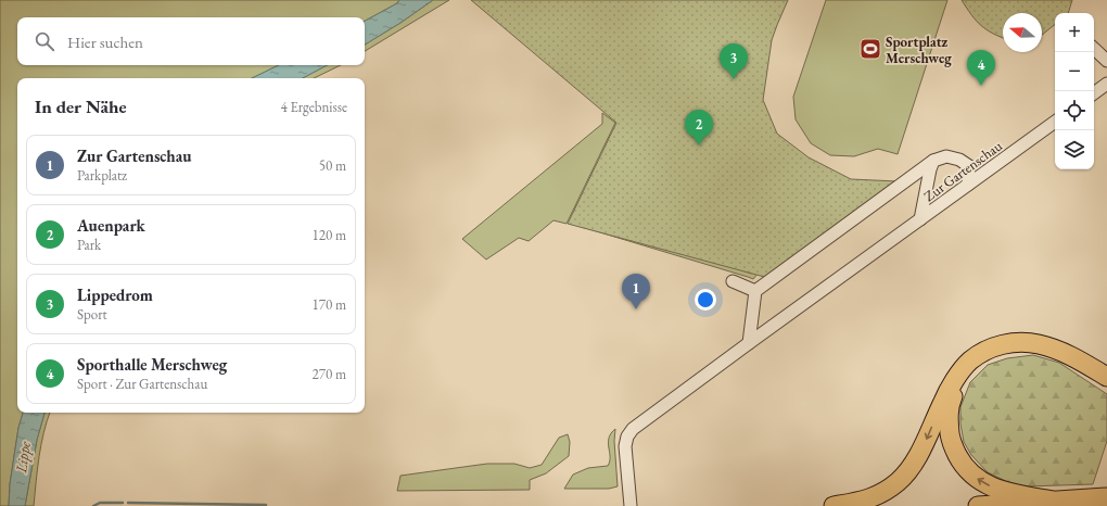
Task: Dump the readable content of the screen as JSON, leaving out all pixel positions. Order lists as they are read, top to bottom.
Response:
{
  "streets": {
    "street": ["Zur Gartenschau"]
  },
  "water": ["Lippe"],
  "places": {
    "sports": ["Sportplatz Merschweg"]
  },
  "north": "left",
  "page": {
    "map_buttons": ["+", "−"],
    "search": "Hier suchen",
    "pins": [
      "3",
      "4",
      "2",
      "1"
    ],
    "heading": ["In der Nähe", "4 Ergebnisse"],
    "list": [
      {
        "mark": "1",
        "name": "Zur Gartenschau",
        "note": "Parkplatz",
        "value": "50 m"
      },
      {
        "mark": "2",
        "name": "Auenpark",
        "note": "Park",
        "value": "120 m"
      },
      {
        "mark": "3",
        "name": "Lippedrom",
        "note": "Sport",
        "value": "170 m"
      },
      {
        "mark": "4",
        "name": "Sporthalle Merschweg",
        "note": "Sport · Zur Gartenschau",
        "value": "270 m"
      }
    ]
  }
}
